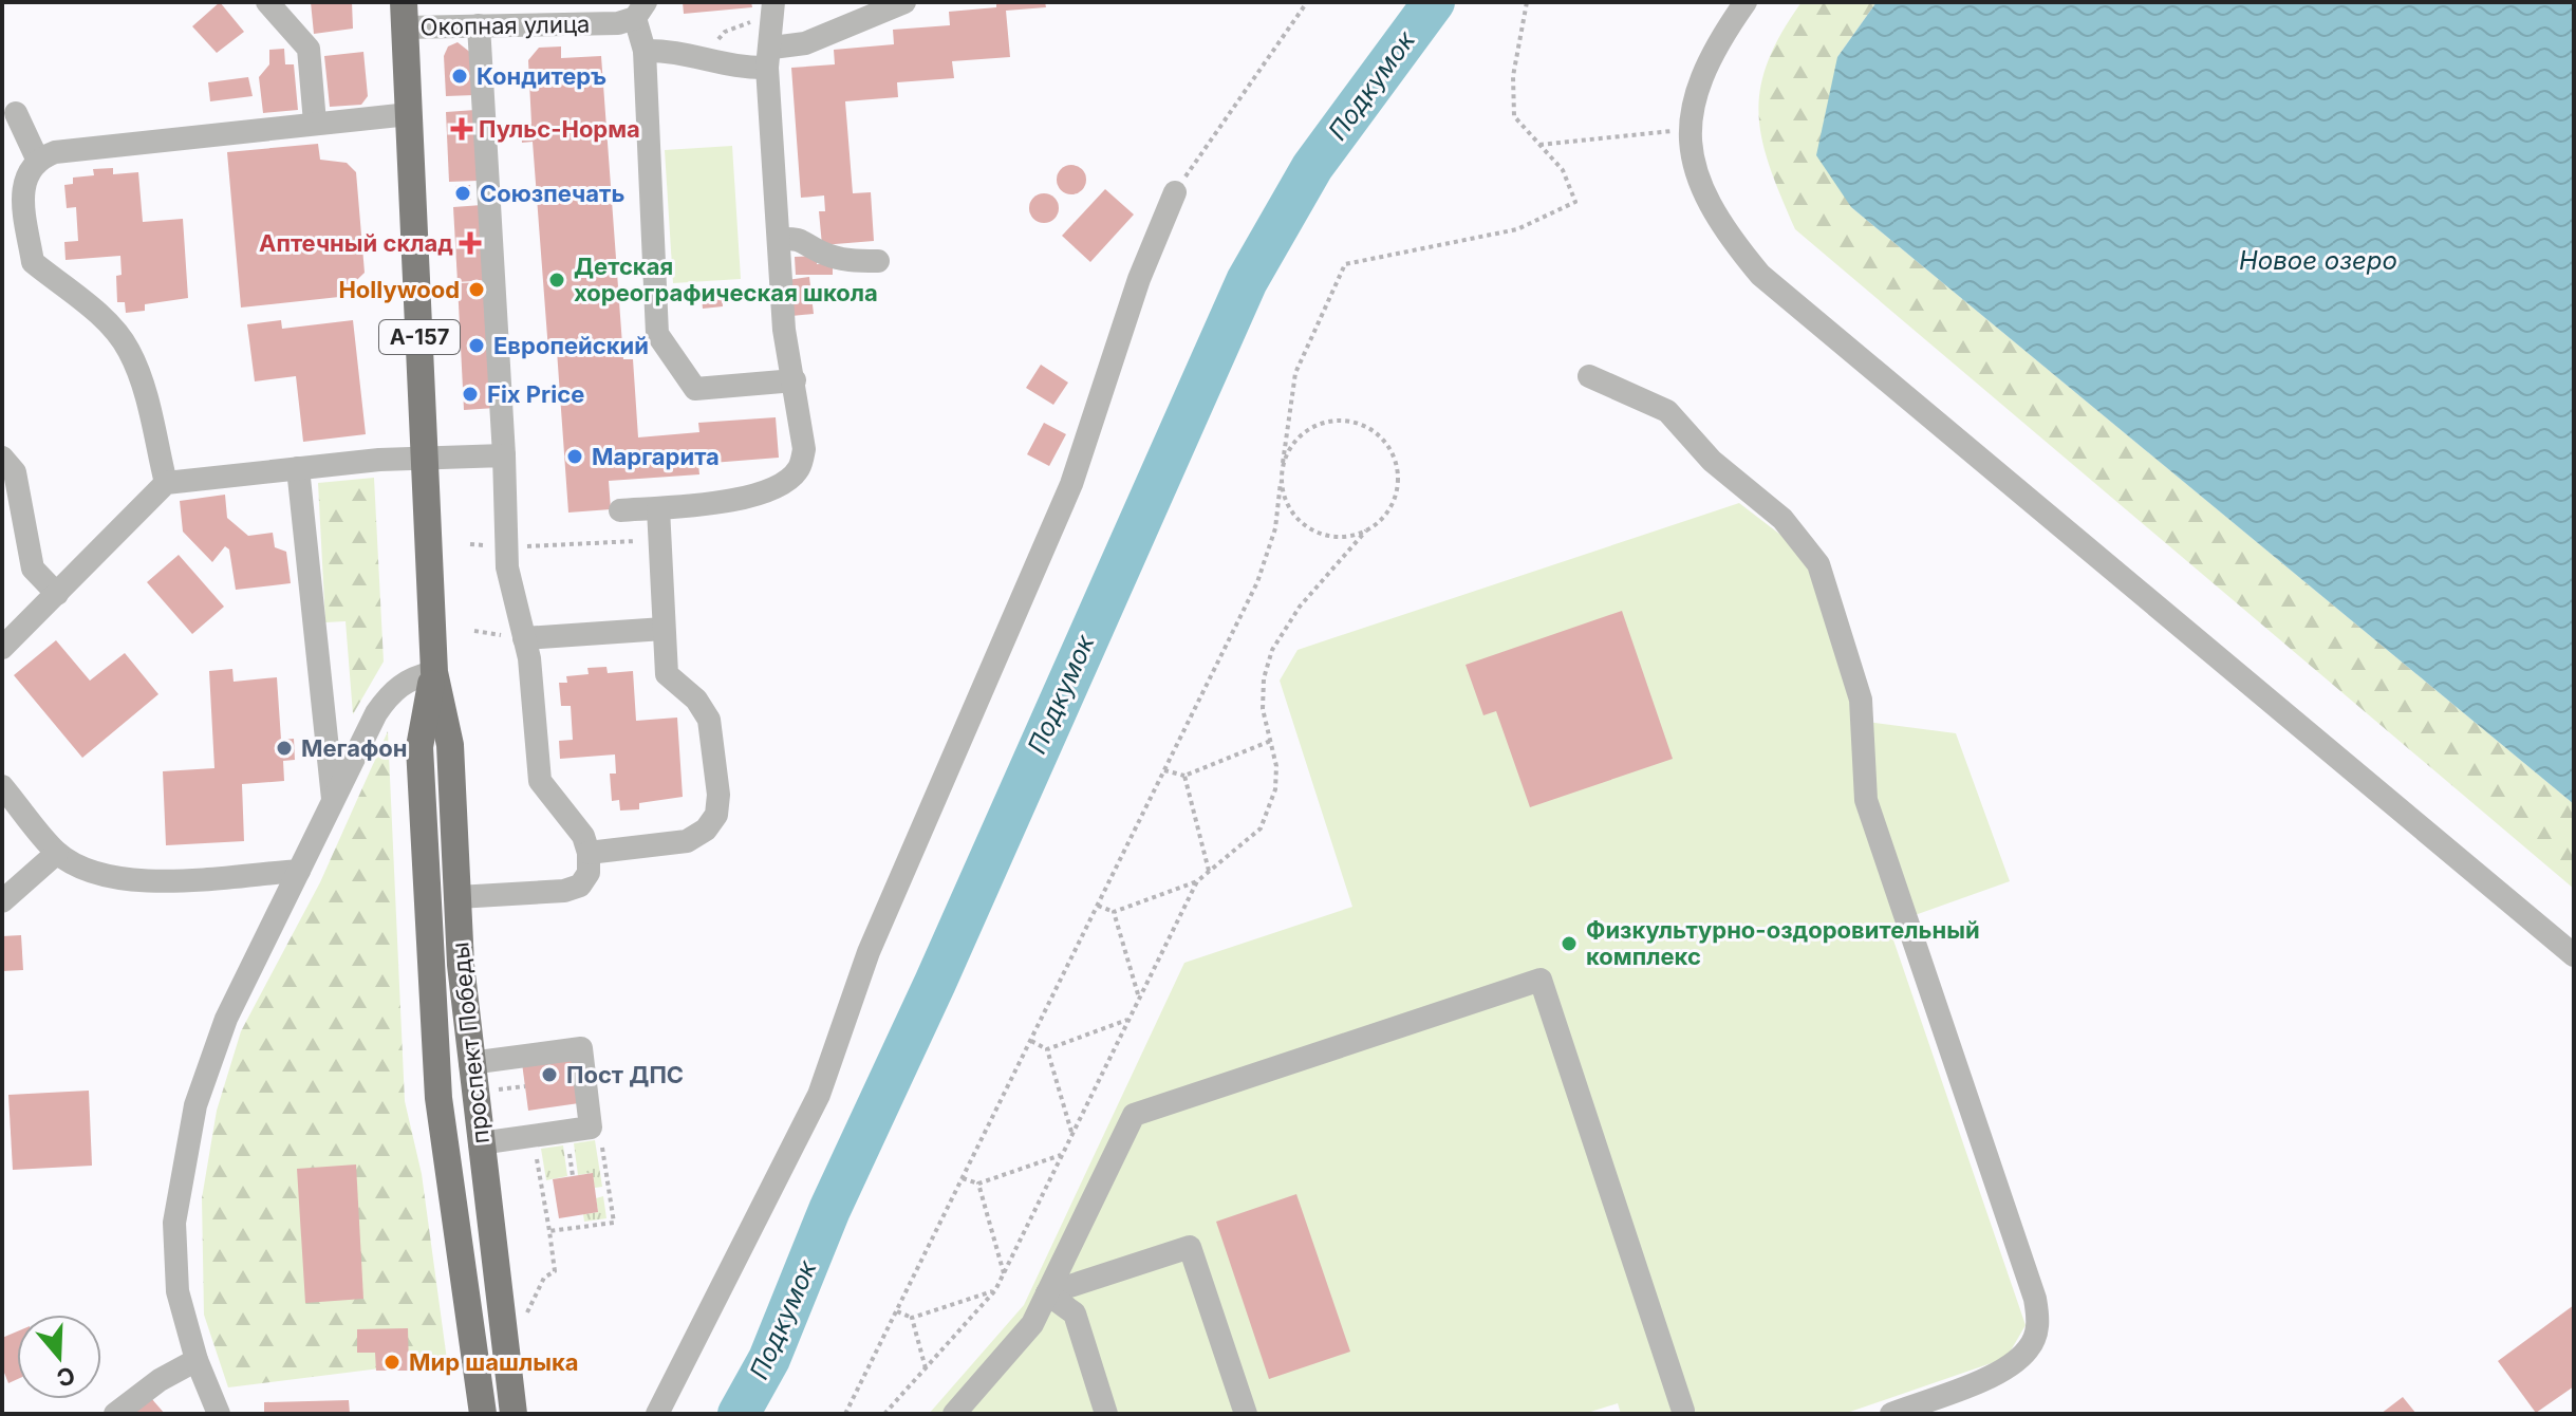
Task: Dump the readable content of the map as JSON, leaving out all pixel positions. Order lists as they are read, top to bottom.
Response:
{
  "streets": {
    "main road": ["А-157", "проспект Победы"],
    "street": ["Окопная улица"]
  },
  "crossings": [
    ["Окопная улица", "проспект Победы"]
  ],
  "water": ["Подкумок", "Новое озеро"],
  "places": {
    "other": [
      "Кондитеръ",
      "Союзпечать",
      "Детская хореографическая школа",
      "Hollywood",
      "Европейский",
      "Fix Price",
      "Маргарита",
      "Мегафон",
      "Физкультурно-оздоровительный комплекс",
      "Пост ДПС",
      "Мир шашлыка"
    ],
    "health": ["Пульс-Норма", "Аптечный склад"]
  },
  "north": "bottom"
}
